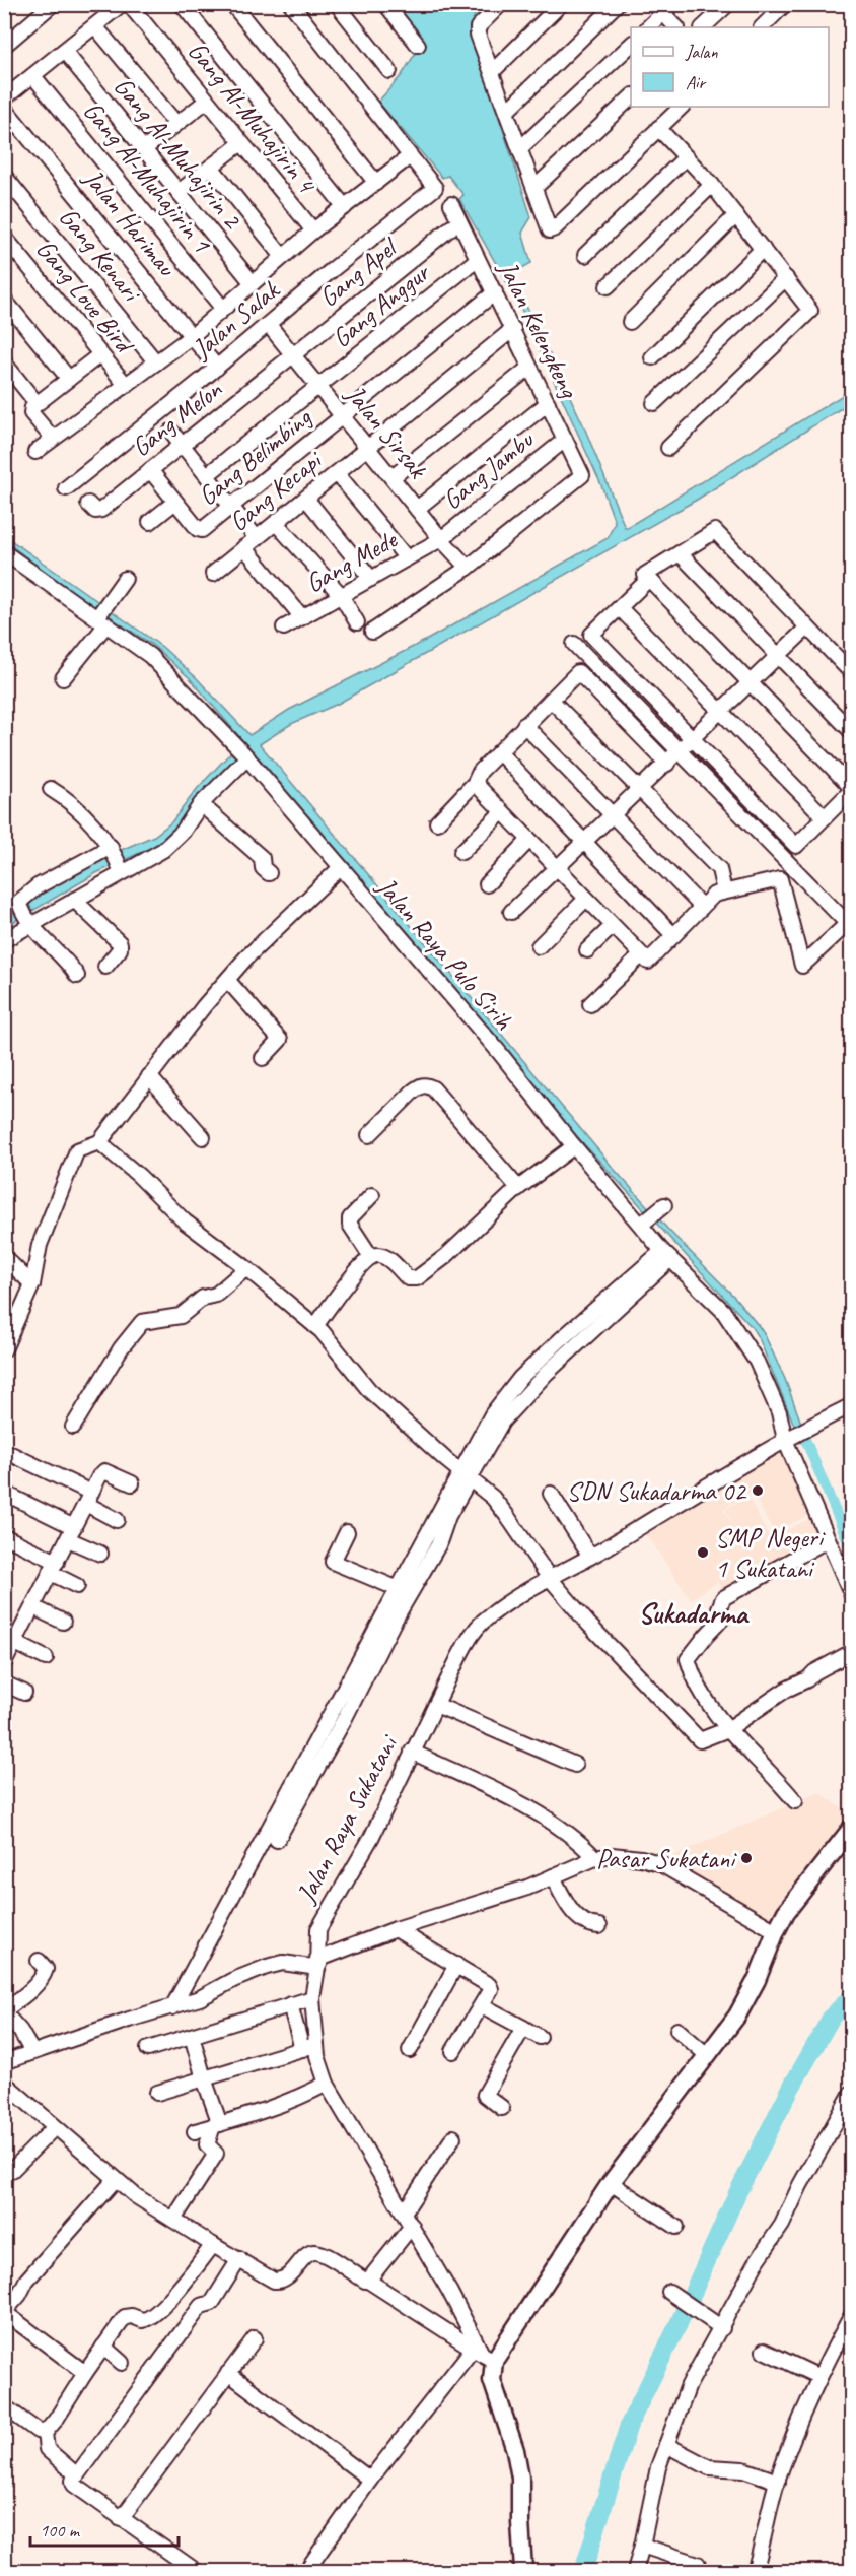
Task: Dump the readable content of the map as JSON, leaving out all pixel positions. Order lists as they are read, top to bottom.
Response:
{
  "streets": {
    "main road": ["Jalan Raya Sukatani"],
    "street": [
      "Gang Al-Muhajirin 4",
      "Gang Al-Muhajirin 2",
      "Gang Al-Muhajirin 1",
      "Jalan Harimau",
      "Gang Kenari",
      "Gang Apel",
      "Gang Love Bird",
      "Gang Anggur",
      "Jalan Salak",
      "Jalan Kelengkeng",
      "Gang Melon",
      "Jalan Sirsak",
      "Gang Belimbing",
      "Gang Jambu",
      "Gang Kecapi",
      "Gang Mede",
      "Jalan Raya Pulo Sirih"
    ]
  },
  "crossings": [
    ["Jalan Harimau", "Jalan Salak"],
    ["Gang Apel", "Gang Melon"],
    ["Gang Apel", "Jalan Sirsak"],
    ["Gang Anggur", "Jalan Sirsak"],
    ["Jalan Salak", "Jalan Sirsak"],
    ["Jalan Kelengkeng", "Jalan Sirsak"],
    ["Jalan Kelengkeng", "Gang Belimbing"],
    ["Jalan Kelengkeng", "Gang Jambu"],
    ["Jalan Kelengkeng", "Gang Kecapi"],
    ["Gang Melon", "Jalan Sirsak"],
    ["Gang Melon", "Gang Belimbing"],
    ["Jalan Sirsak", "Gang Belimbing"],
    ["Jalan Sirsak", "Gang Jambu"],
    ["Jalan Sirsak", "Gang Kecapi"],
    ["Jalan Sirsak", "Gang Mede"],
    ["Gang Jambu", "Gang Mede"],
    ["Jalan Raya Pulo Sirih", "Jalan Raya Sukatani"]
  ],
  "districts": ["Sukadarma"],
  "places": ["SDN Sukadarma 02", "SMP Negeri 1 Sukatani", "Pasar Sukatani"],
  "legend": ["Jalan", "Air"],
  "scale_bar": "100 m"
}
